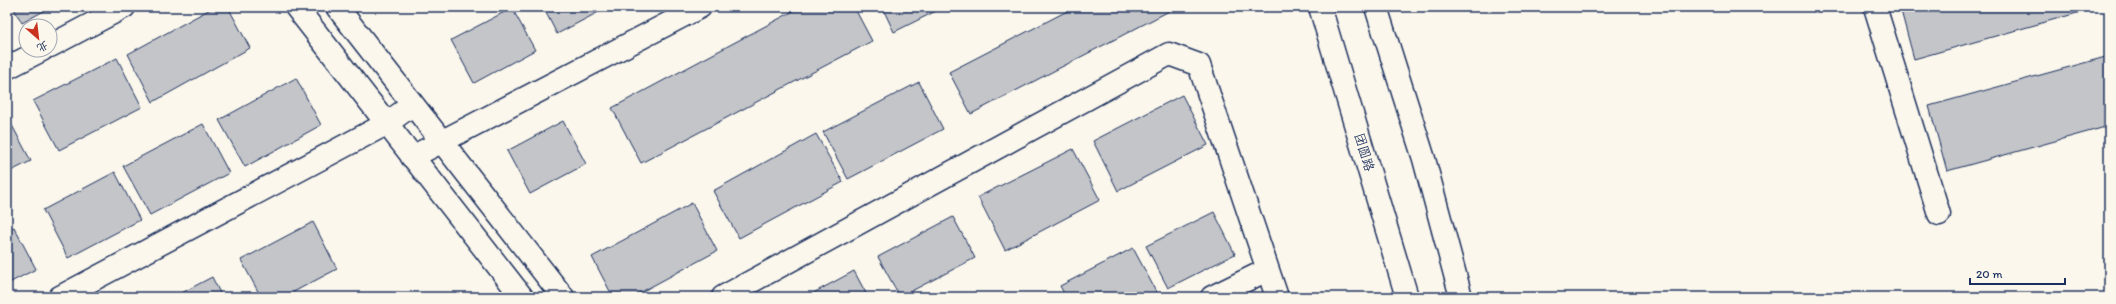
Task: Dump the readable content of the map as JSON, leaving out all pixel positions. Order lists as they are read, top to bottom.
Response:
{
  "streets": {
    "street": ["团圆路"]
  },
  "scale_bar": "20 m",
  "north": "bottom right"
}
